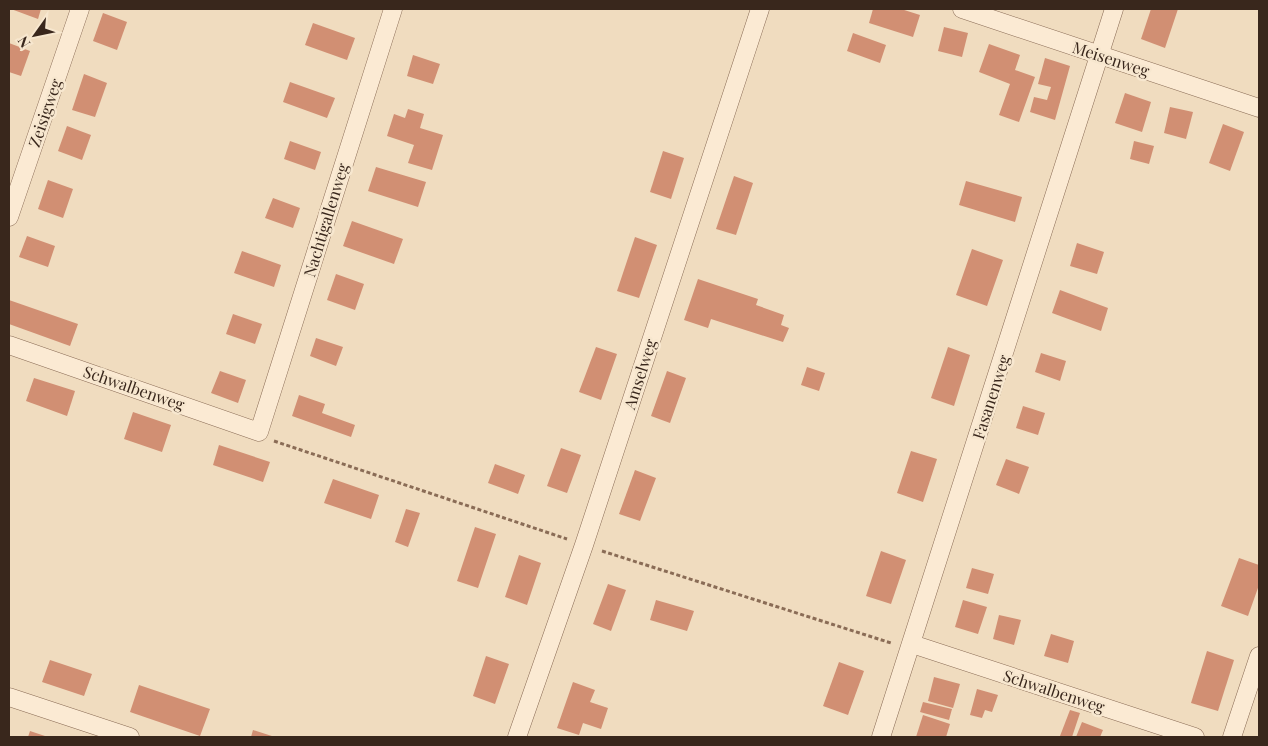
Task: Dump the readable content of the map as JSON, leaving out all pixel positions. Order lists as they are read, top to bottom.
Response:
{
  "streets": {
    "street": [
      "Meisenweg",
      "Zeisigweg",
      "Nachtigallenweg",
      "Amselweg",
      "Schwalbenweg",
      "Fasanenweg"
    ]
  },
  "crossings": [
    ["Meisenweg", "Fasanenweg"],
    ["Nachtigallenweg", "Schwalbenweg"],
    ["Schwalbenweg", "Fasanenweg"]
  ],
  "north": "bottom left"
}
